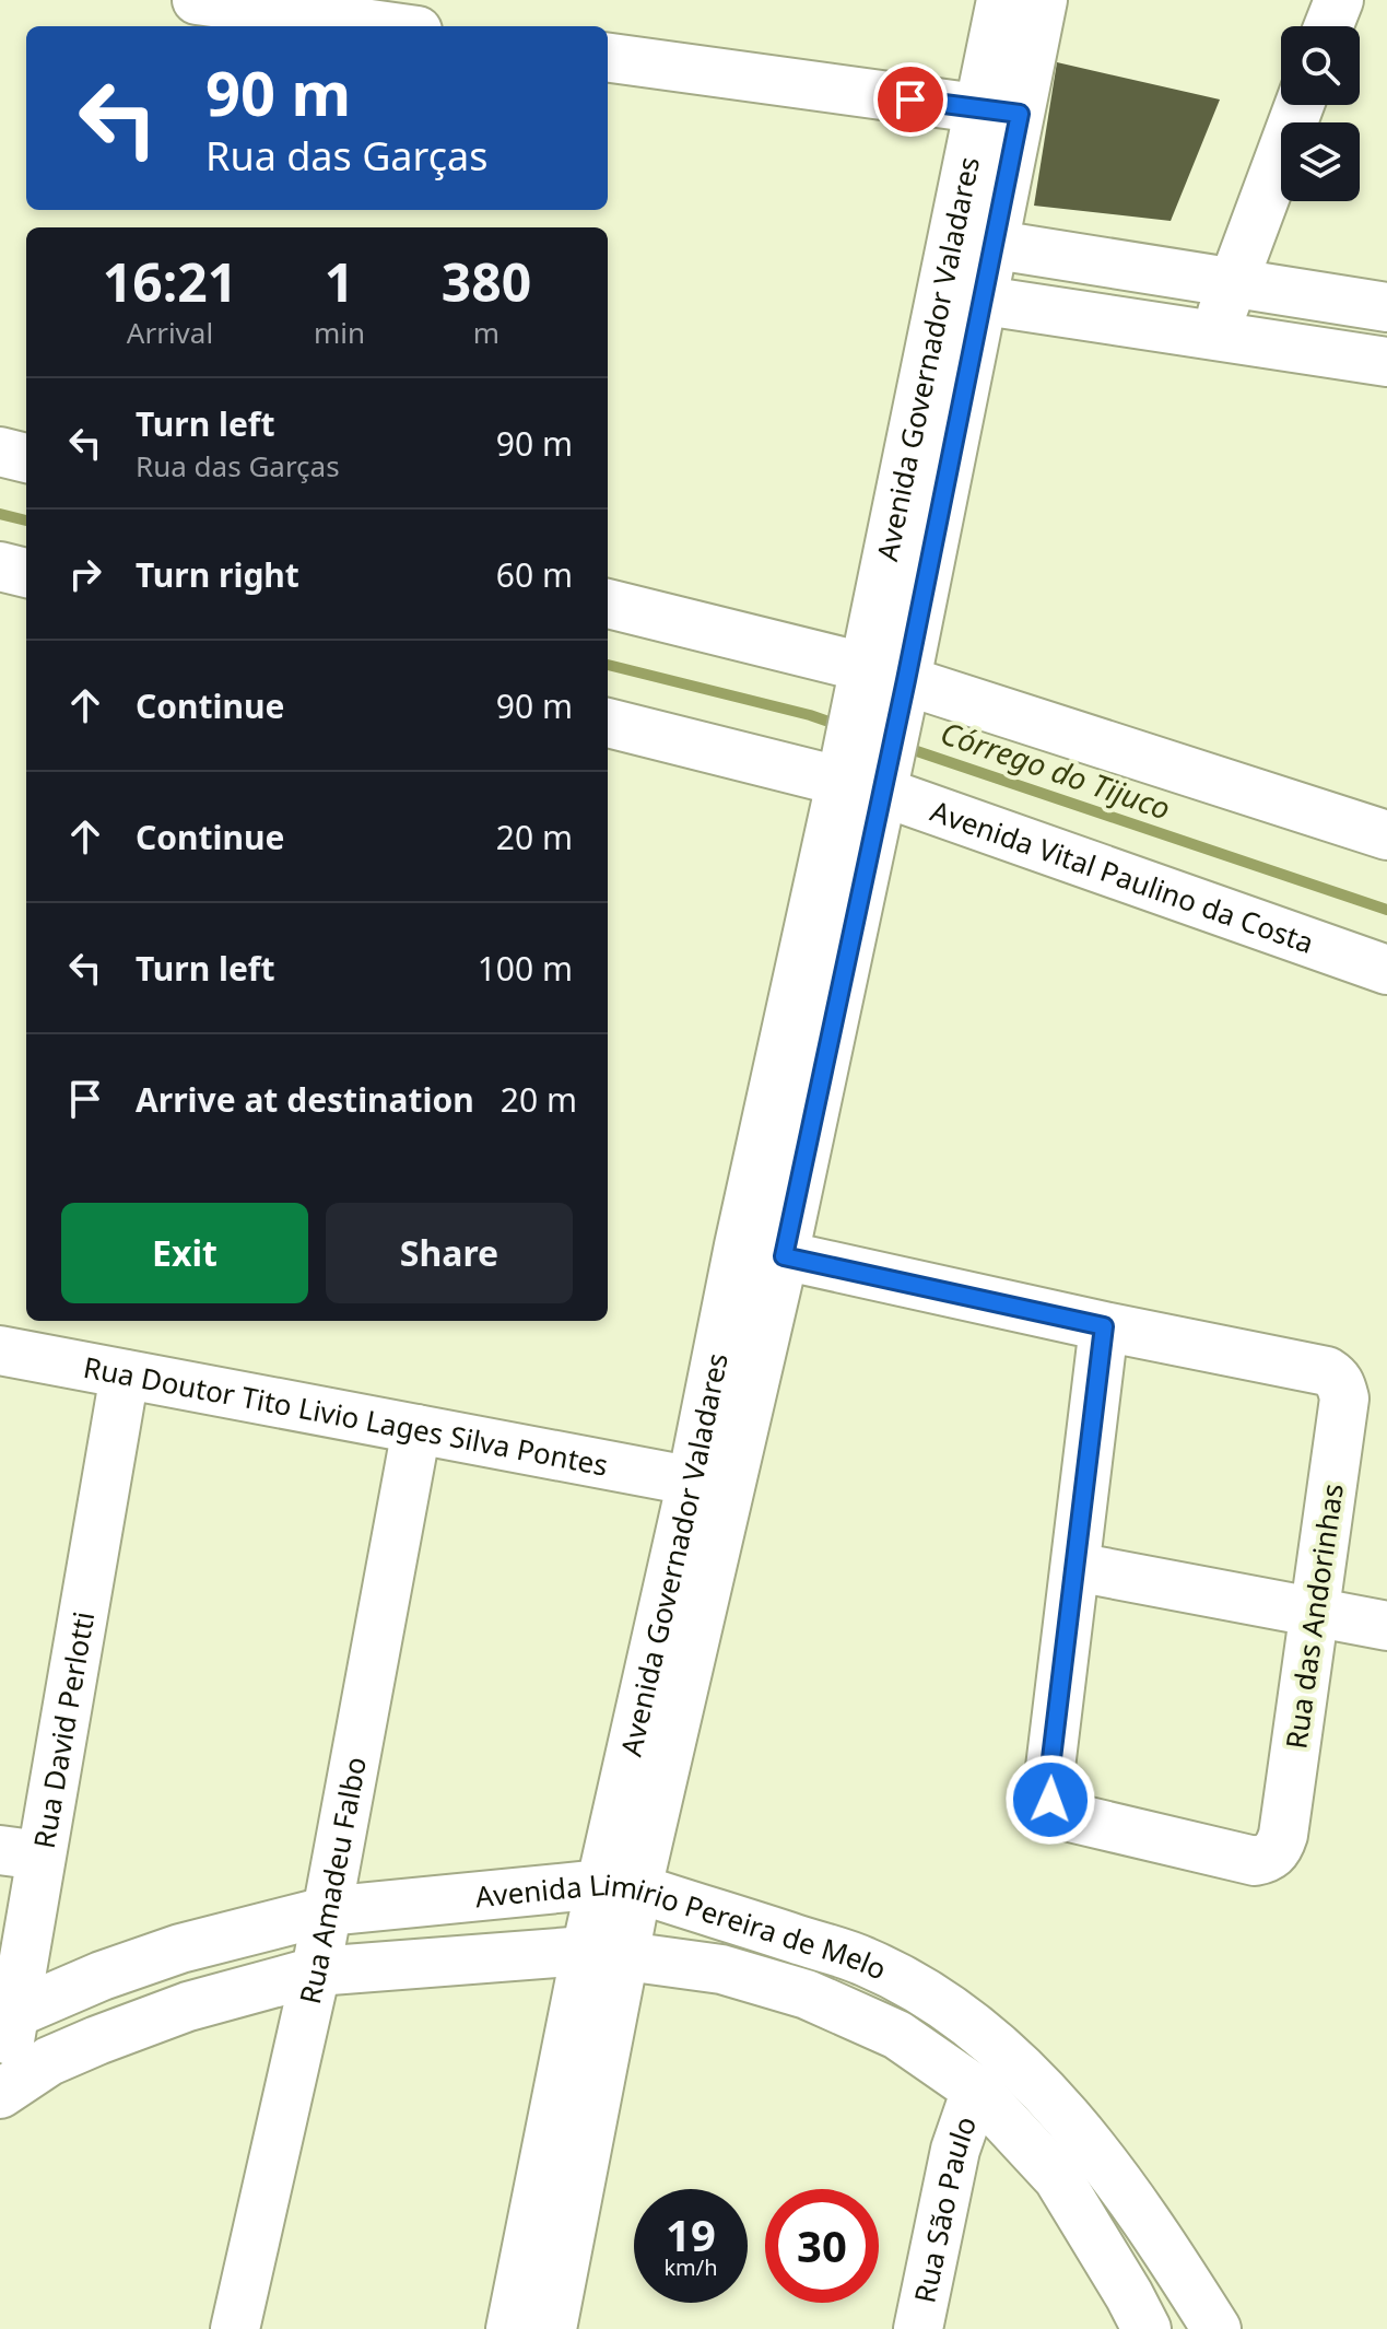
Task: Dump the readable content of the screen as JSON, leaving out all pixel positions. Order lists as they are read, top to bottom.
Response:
{
  "streets": {
    "street": [
      "Avenida Governador Valadares",
      "Avenida Vital Paulino da Costa",
      "Rua Doutor Tito Livio Lages Silva Pontes",
      "Rua das Andorinhas",
      "Rua David Perlotti",
      "Rua Amadeu Falbo",
      "Avenida Limirio Pereira de Melo",
      "Rua São Paulo"
    ]
  },
  "crossings": [
    ["Avenida Governador Valadares", "Avenida Vital Paulino da Costa"],
    ["Avenida Governador Valadares", "Rua Doutor Tito Livio Lages Silva Pontes"],
    ["Avenida Governador Valadares", "Avenida Limirio Pereira de Melo"],
    ["Rua Doutor Tito Livio Lages Silva Pontes", "Rua David Perlotti"],
    ["Rua Doutor Tito Livio Lages Silva Pontes", "Rua Amadeu Falbo"],
    ["Rua David Perlotti", "Avenida Limirio Pereira de Melo"],
    ["Rua Amadeu Falbo", "Avenida Limirio Pereira de Melo"],
    ["Avenida Limirio Pereira de Melo", "Rua São Paulo"]
  ],
  "water": ["Córrego do Tijuco"],
  "page": {
    "turn": ["90 m", "Rua das Garças"],
    "eta": [
      "16:21",
      "Arrival",
      "1",
      "min",
      "380",
      "m"
    ],
    "list": [
      {
        "name": "Turn left",
        "note": "Rua das Garças",
        "value": "90 m"
      },
      {
        "name": "Turn right",
        "value": "60 m"
      },
      {
        "name": "Continue",
        "value": "90 m"
      },
      {
        "name": "Continue",
        "value": "20 m"
      },
      {
        "name": "Turn left",
        "value": "100 m"
      },
      {
        "name": "Arrive at destination",
        "value": "20 m"
      }
    ],
    "buttons": ["Exit", "Share"],
    "speed": "19 km/h",
    "limit": "30"
  }
}
